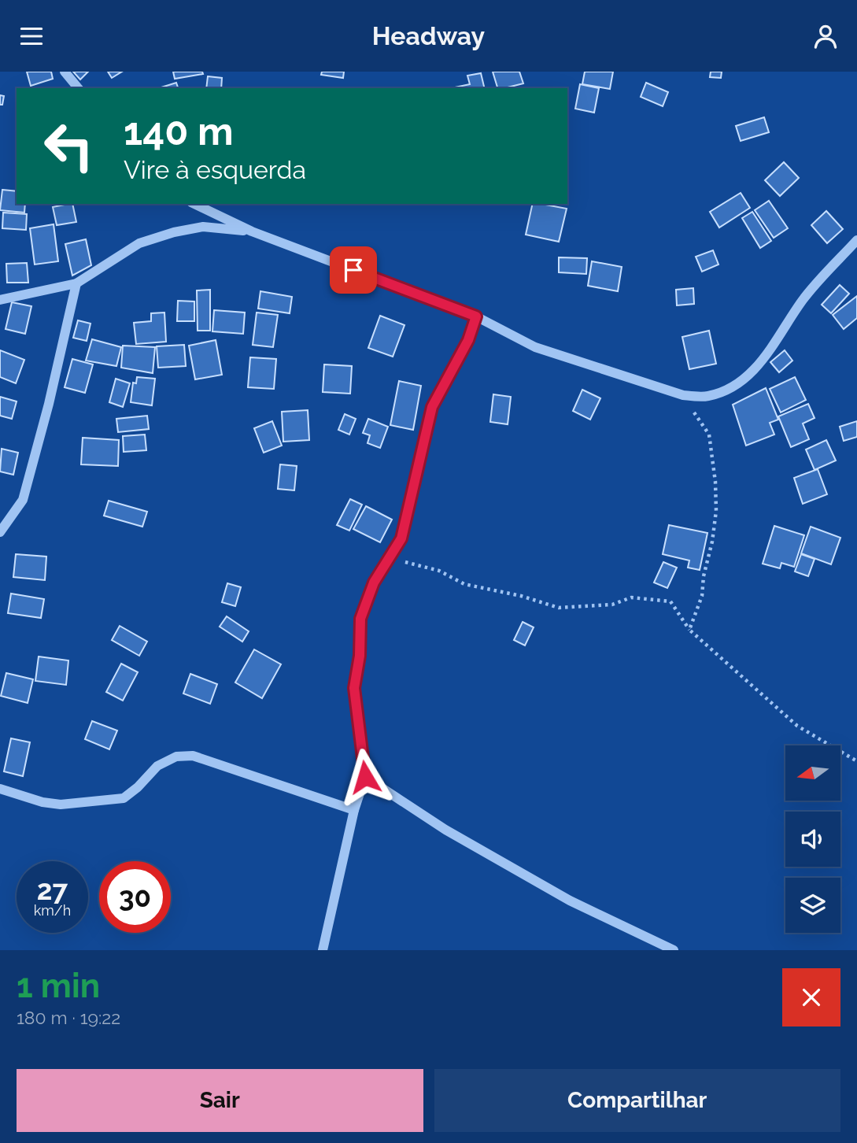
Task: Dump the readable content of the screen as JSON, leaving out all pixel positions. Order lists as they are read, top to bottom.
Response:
{
  "north": "left",
  "page": {
    "header": "Headway",
    "turn": ["140 m", "Vire à esquerda"],
    "speed": "27 km/h",
    "limit": "30",
    "heading": ["1 min", "180 m · 19:22"],
    "buttons": ["Sair", "Compartilhar"]
  }
}
